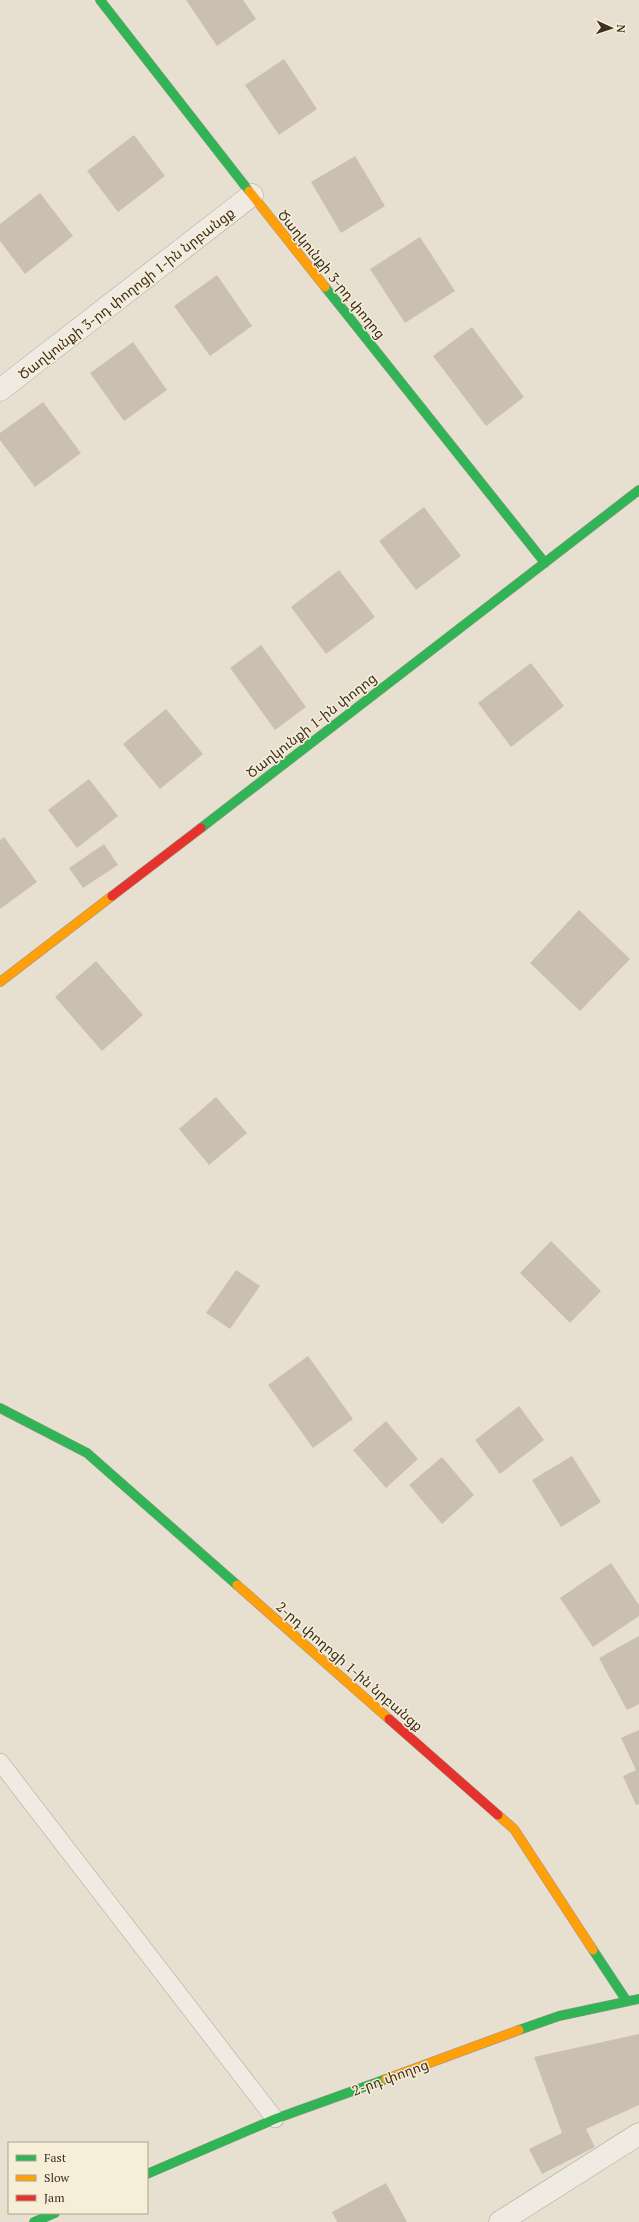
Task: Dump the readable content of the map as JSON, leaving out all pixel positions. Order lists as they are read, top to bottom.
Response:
{
  "streets": {
    "street": [
      "Ծաղկունքի 3-րդ փողոց",
      "Ծաղկունքի 3-րդ փողոցի 1-ին նրբանցք",
      "Ծաղկունքի 1-ին փողոց",
      "2-րդ փողոցի 1-ին նրբանցք",
      "2-րդ փողոց"
    ]
  },
  "crossings": [
    ["Ծաղկունքի 3-րդ փողոց", "Ծաղկունքի 3-րդ փողոցի 1-ին նրբանցք"],
    ["Ծաղկունքի 3-րդ փողոց", "Ծաղկունքի 1-ին փողոց"],
    ["2-րդ փողոցի 1-ին նրբանցք", "2-րդ փողոց"]
  ],
  "legend": ["Fast", "Slow", "Jam"],
  "north": "right"
}
